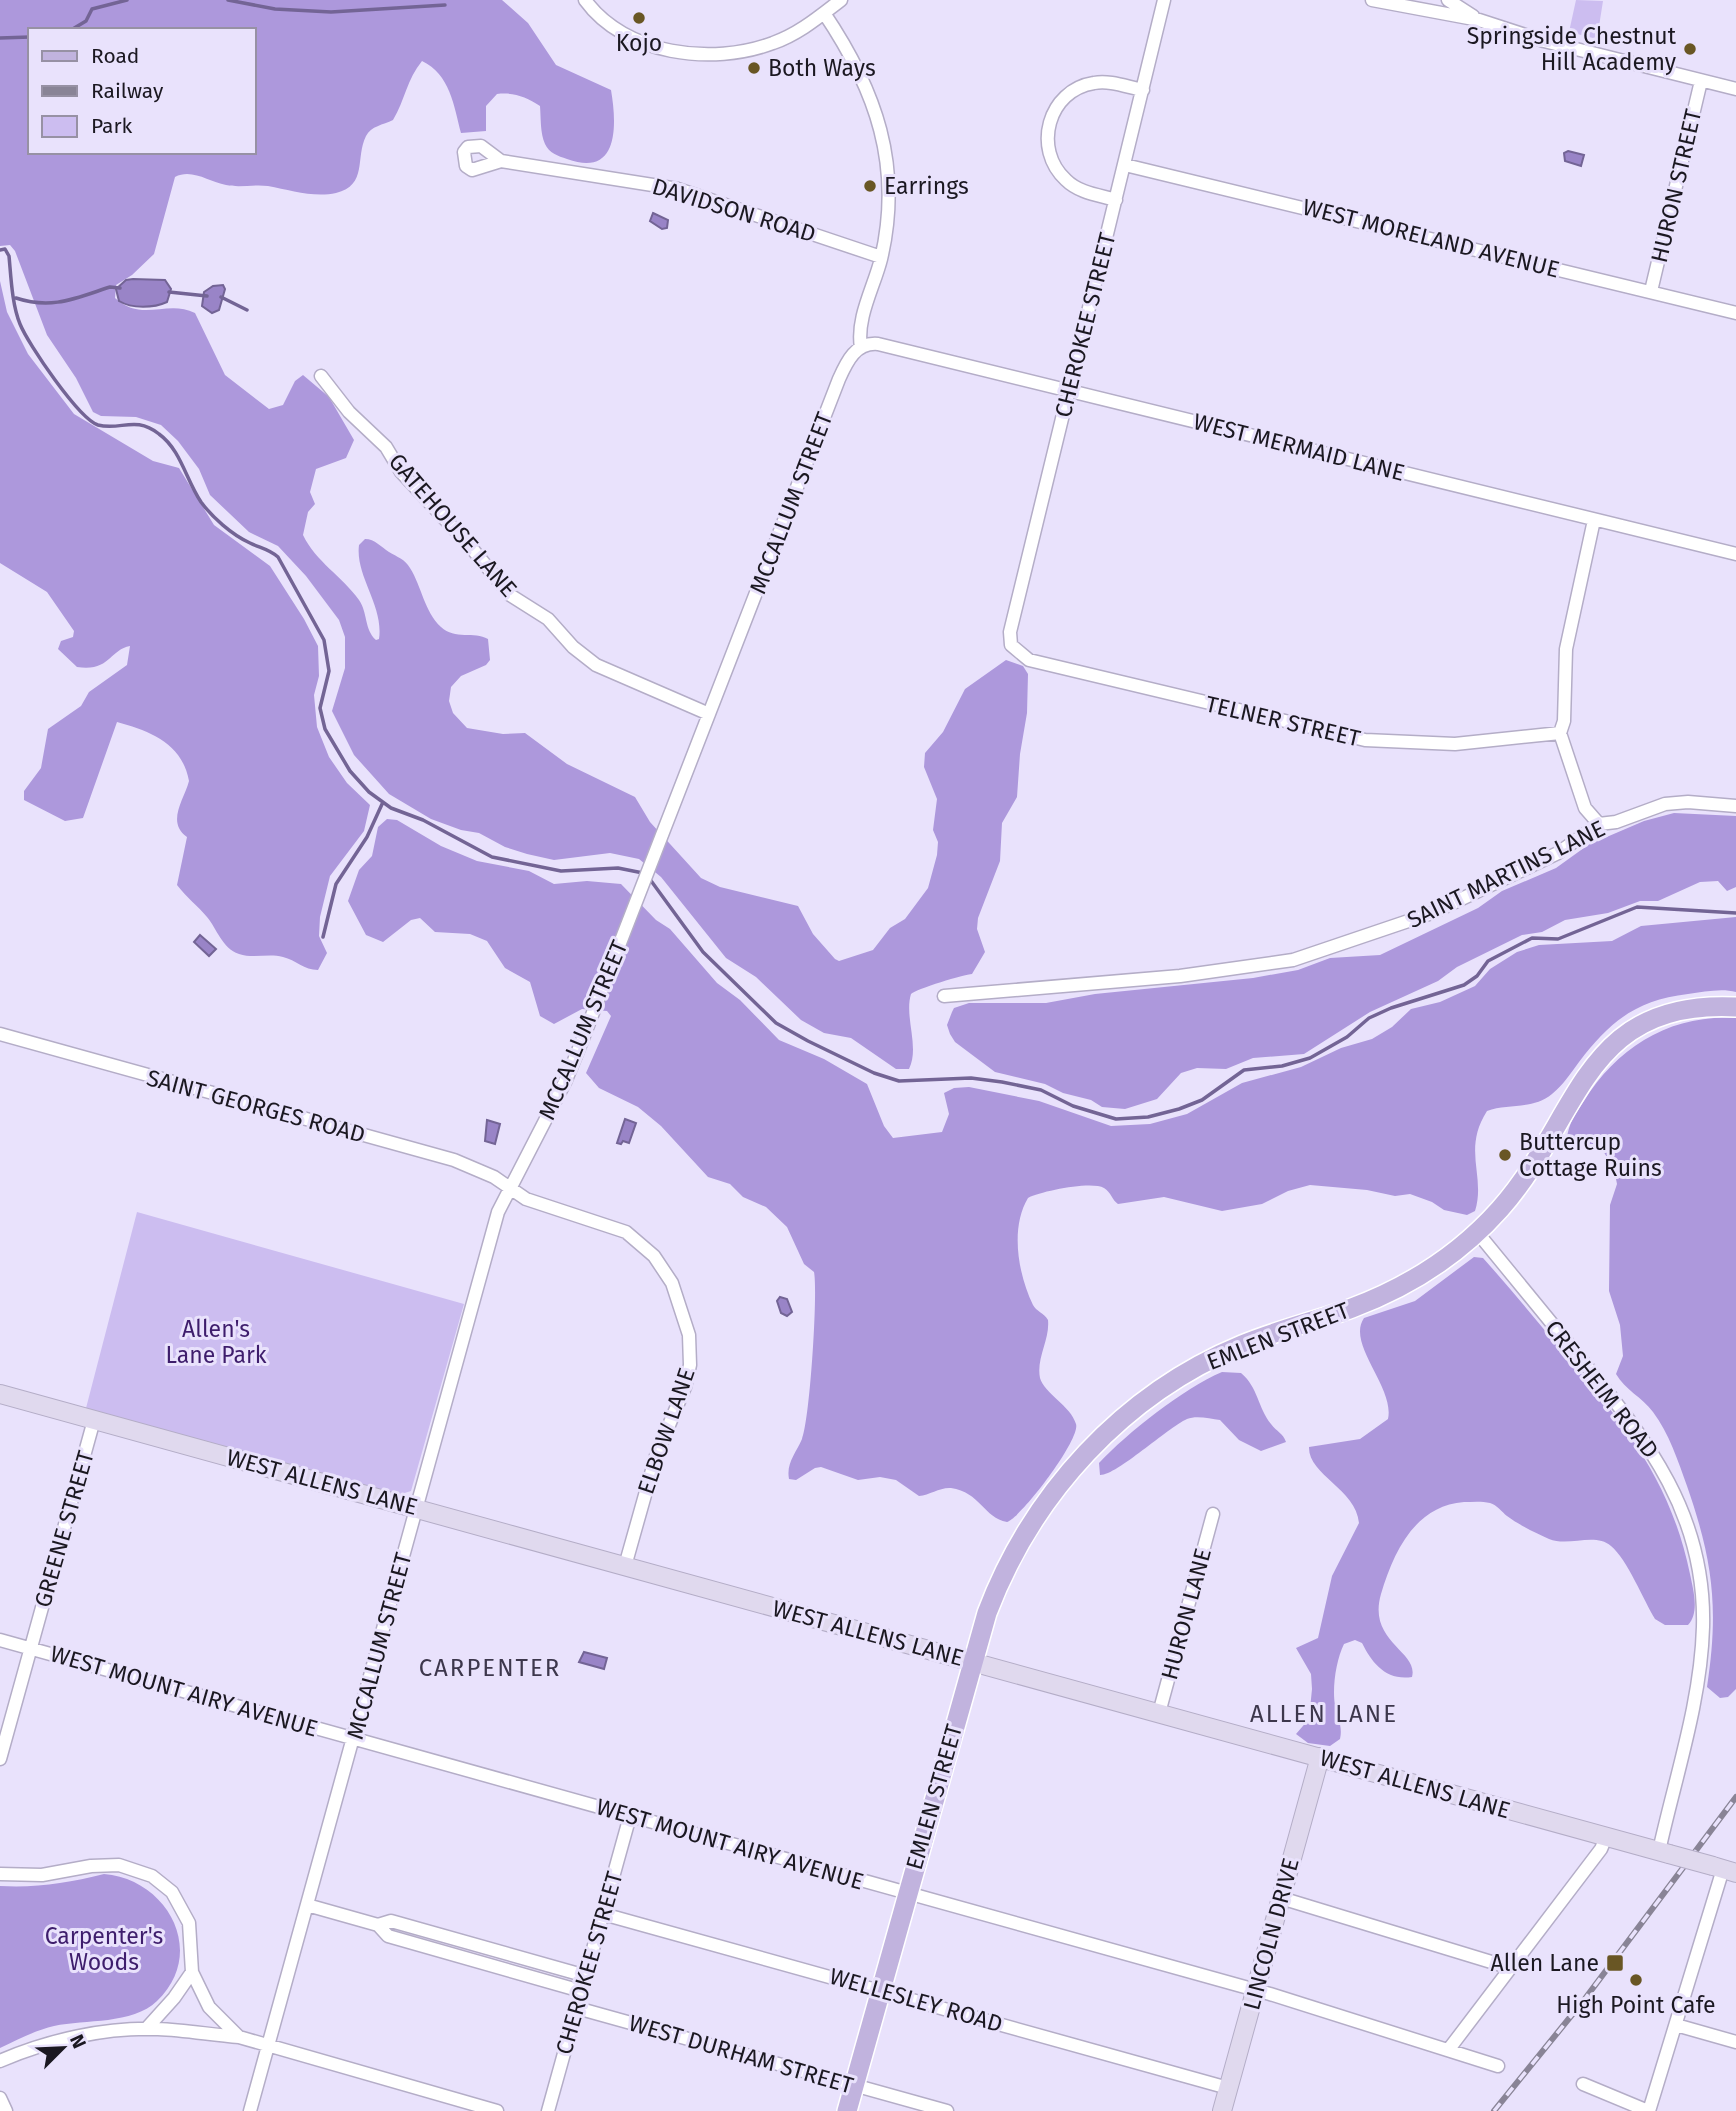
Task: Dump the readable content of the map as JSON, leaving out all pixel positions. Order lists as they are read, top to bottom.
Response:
{
  "streets": {
    "main road": ["EMLEN STREET"],
    "street": [
      "HURON STREET",
      "DAVIDSON ROAD",
      "WEST MORELAND AVENUE",
      "CHEROKEE STREET",
      "WEST MERMAID LANE",
      "MCCALLUM STREET",
      "GATEHOUSE LANE",
      "TELNER STREET",
      "SAINT MARTINS LANE",
      "SAINT GEORGES ROAD",
      "CRESHEIM ROAD",
      "ELBOW LANE",
      "WEST ALLENS LANE",
      "GREENE STREET",
      "HURON LANE",
      "WEST MOUNT AIRY AVENUE",
      "LINCOLN DRIVE",
      "WELLESLEY ROAD",
      "WEST DURHAM STREET"
    ]
  },
  "crossings": [
    ["HURON STREET", "WEST MORELAND AVENUE"],
    ["WEST MORELAND AVENUE", "CHEROKEE STREET"],
    ["CHEROKEE STREET", "WEST MERMAID LANE"],
    ["CHEROKEE STREET", "TELNER STREET"],
    ["CHEROKEE STREET", "WEST MOUNT AIRY AVENUE"],
    ["CHEROKEE STREET", "WELLESLEY ROAD"],
    ["CHEROKEE STREET", "WEST DURHAM STREET"],
    ["WEST MERMAID LANE", "MCCALLUM STREET"],
    ["MCCALLUM STREET", "GATEHOUSE LANE"],
    ["MCCALLUM STREET", "SAINT GEORGES ROAD"],
    ["MCCALLUM STREET", "ELBOW LANE"],
    ["MCCALLUM STREET", "WEST ALLENS LANE"],
    ["MCCALLUM STREET", "WEST MOUNT AIRY AVENUE"],
    ["SAINT GEORGES ROAD", "ELBOW LANE"],
    ["EMLEN STREET", "CRESHEIM ROAD"],
    ["EMLEN STREET", "WEST ALLENS LANE"],
    ["EMLEN STREET", "WEST MOUNT AIRY AVENUE"],
    ["EMLEN STREET", "WELLESLEY ROAD"],
    ["EMLEN STREET", "WEST DURHAM STREET"],
    ["CRESHEIM ROAD", "WEST ALLENS LANE"],
    ["ELBOW LANE", "WEST ALLENS LANE"],
    ["WEST ALLENS LANE", "GREENE STREET"],
    ["WEST ALLENS LANE", "HURON LANE"],
    ["WEST ALLENS LANE", "LINCOLN DRIVE"],
    ["GREENE STREET", "WEST MOUNT AIRY AVENUE"],
    ["WEST MOUNT AIRY AVENUE", "LINCOLN DRIVE"],
    ["LINCOLN DRIVE", "WELLESLEY ROAD"]
  ],
  "districts": ["CARPENTER", "ALLEN LANE"],
  "parks": ["Allen's Lane Park", "Carpenter's Woods"],
  "places": {
    "other": [
      "Kojo",
      "Springside Chestnut Hill Academy",
      "Both Ways",
      "Earrings",
      "Buttercup Cottage Ruins",
      "High Point Cafe"
    ],
    "transit": ["Allen Lane"]
  },
  "legend": ["Road", "Railway", "Park"],
  "north": "top right"
}
